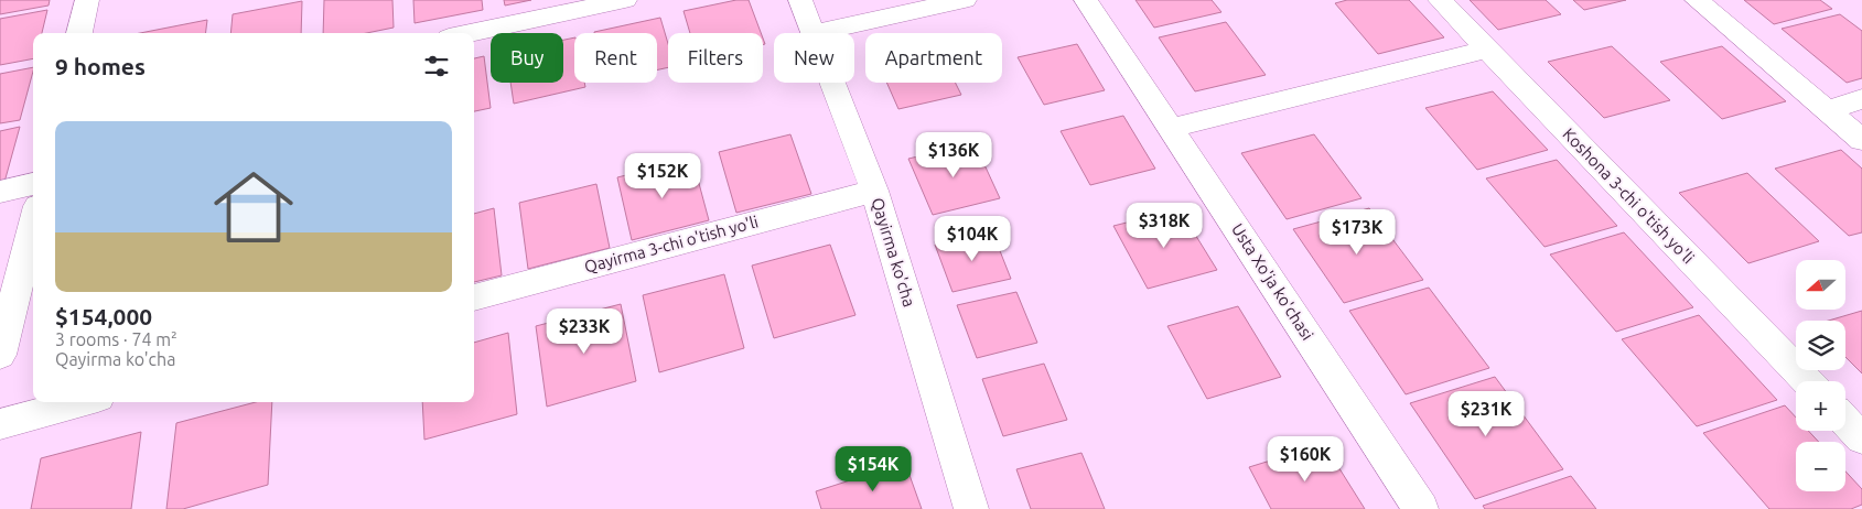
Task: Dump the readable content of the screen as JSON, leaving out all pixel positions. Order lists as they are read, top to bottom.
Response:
{
  "streets": {
    "street": [
      "Koshona 3-chi o'tish yo'li",
      "Qayirma 3-chi o'tish yo'li",
      "Qayirma ko'cha",
      "Usta Xo'ja ko'chasi"
    ]
  },
  "crossings": [
    ["Qayirma 3-chi o'tish yo'li", "Qayirma ko'cha"]
  ],
  "north": "left",
  "page": {
    "chip": [
      "Buy",
      "Rent",
      "Filters",
      "New",
      "Apartment"
    ],
    "heading": "9 homes",
    "list": [
      {
        "name": "$154,000",
        "note": "3 rooms · 74 m² · Qayirma ko'cha"
      }
    ],
    "price": [
      "$136K",
      "$152K",
      "$318K",
      "$173K",
      "$104K",
      "$233K",
      "$231K",
      "$160K",
      "$154K"
    ],
    "map_buttons": ["+", "−"]
  }
}
